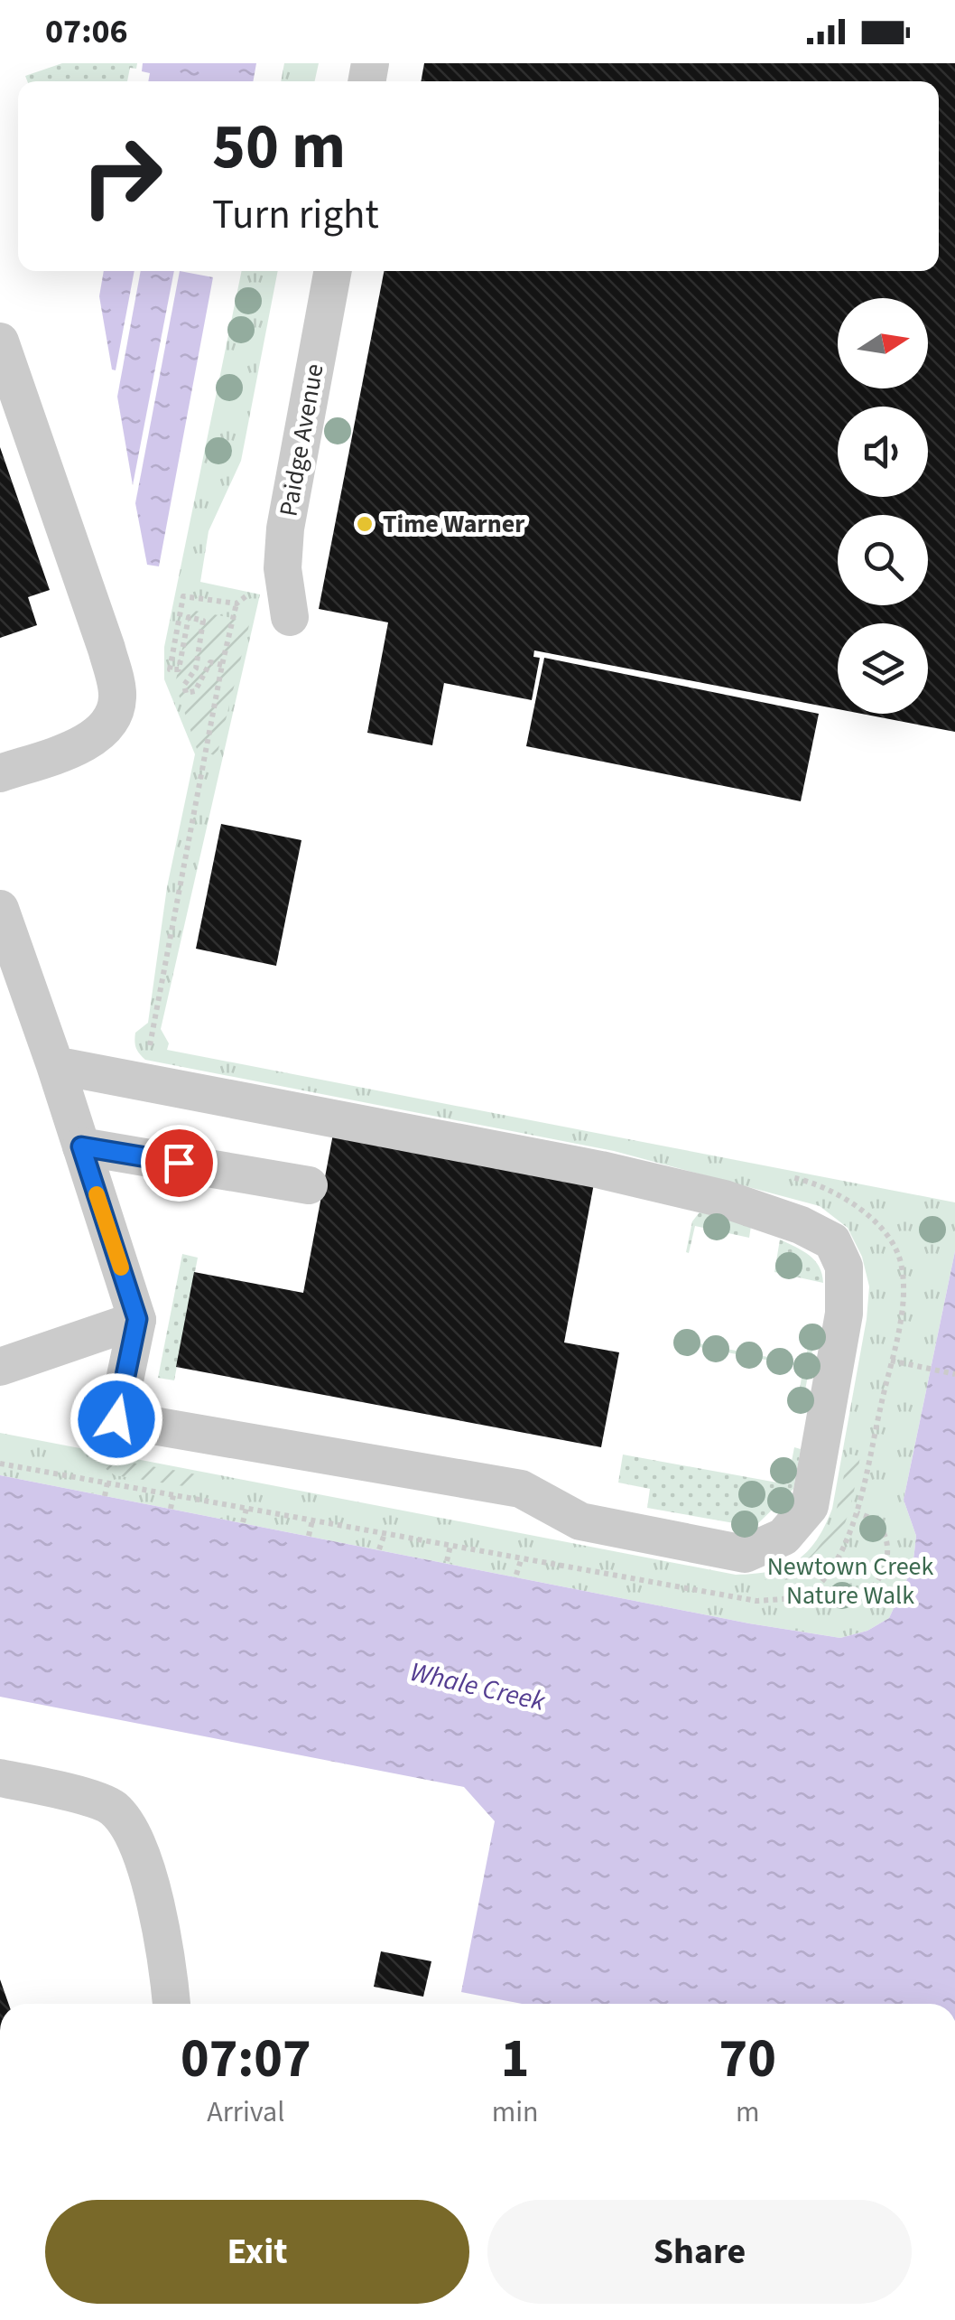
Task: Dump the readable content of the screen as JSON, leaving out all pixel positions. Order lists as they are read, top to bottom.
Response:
{
  "streets": {
    "street": ["Paidge Avenue"]
  },
  "water": ["Whale Creek"],
  "parks": ["Newtown Creek Nature Walk"],
  "places": ["Time Warner"],
  "north": "right",
  "page": {
    "status": "07:06",
    "turn": ["50 m", "Turn right"],
    "eta": [
      "07:07",
      "Arrival",
      "1",
      "min",
      "70",
      "m"
    ],
    "buttons": ["Exit", "Share"]
  }
}
